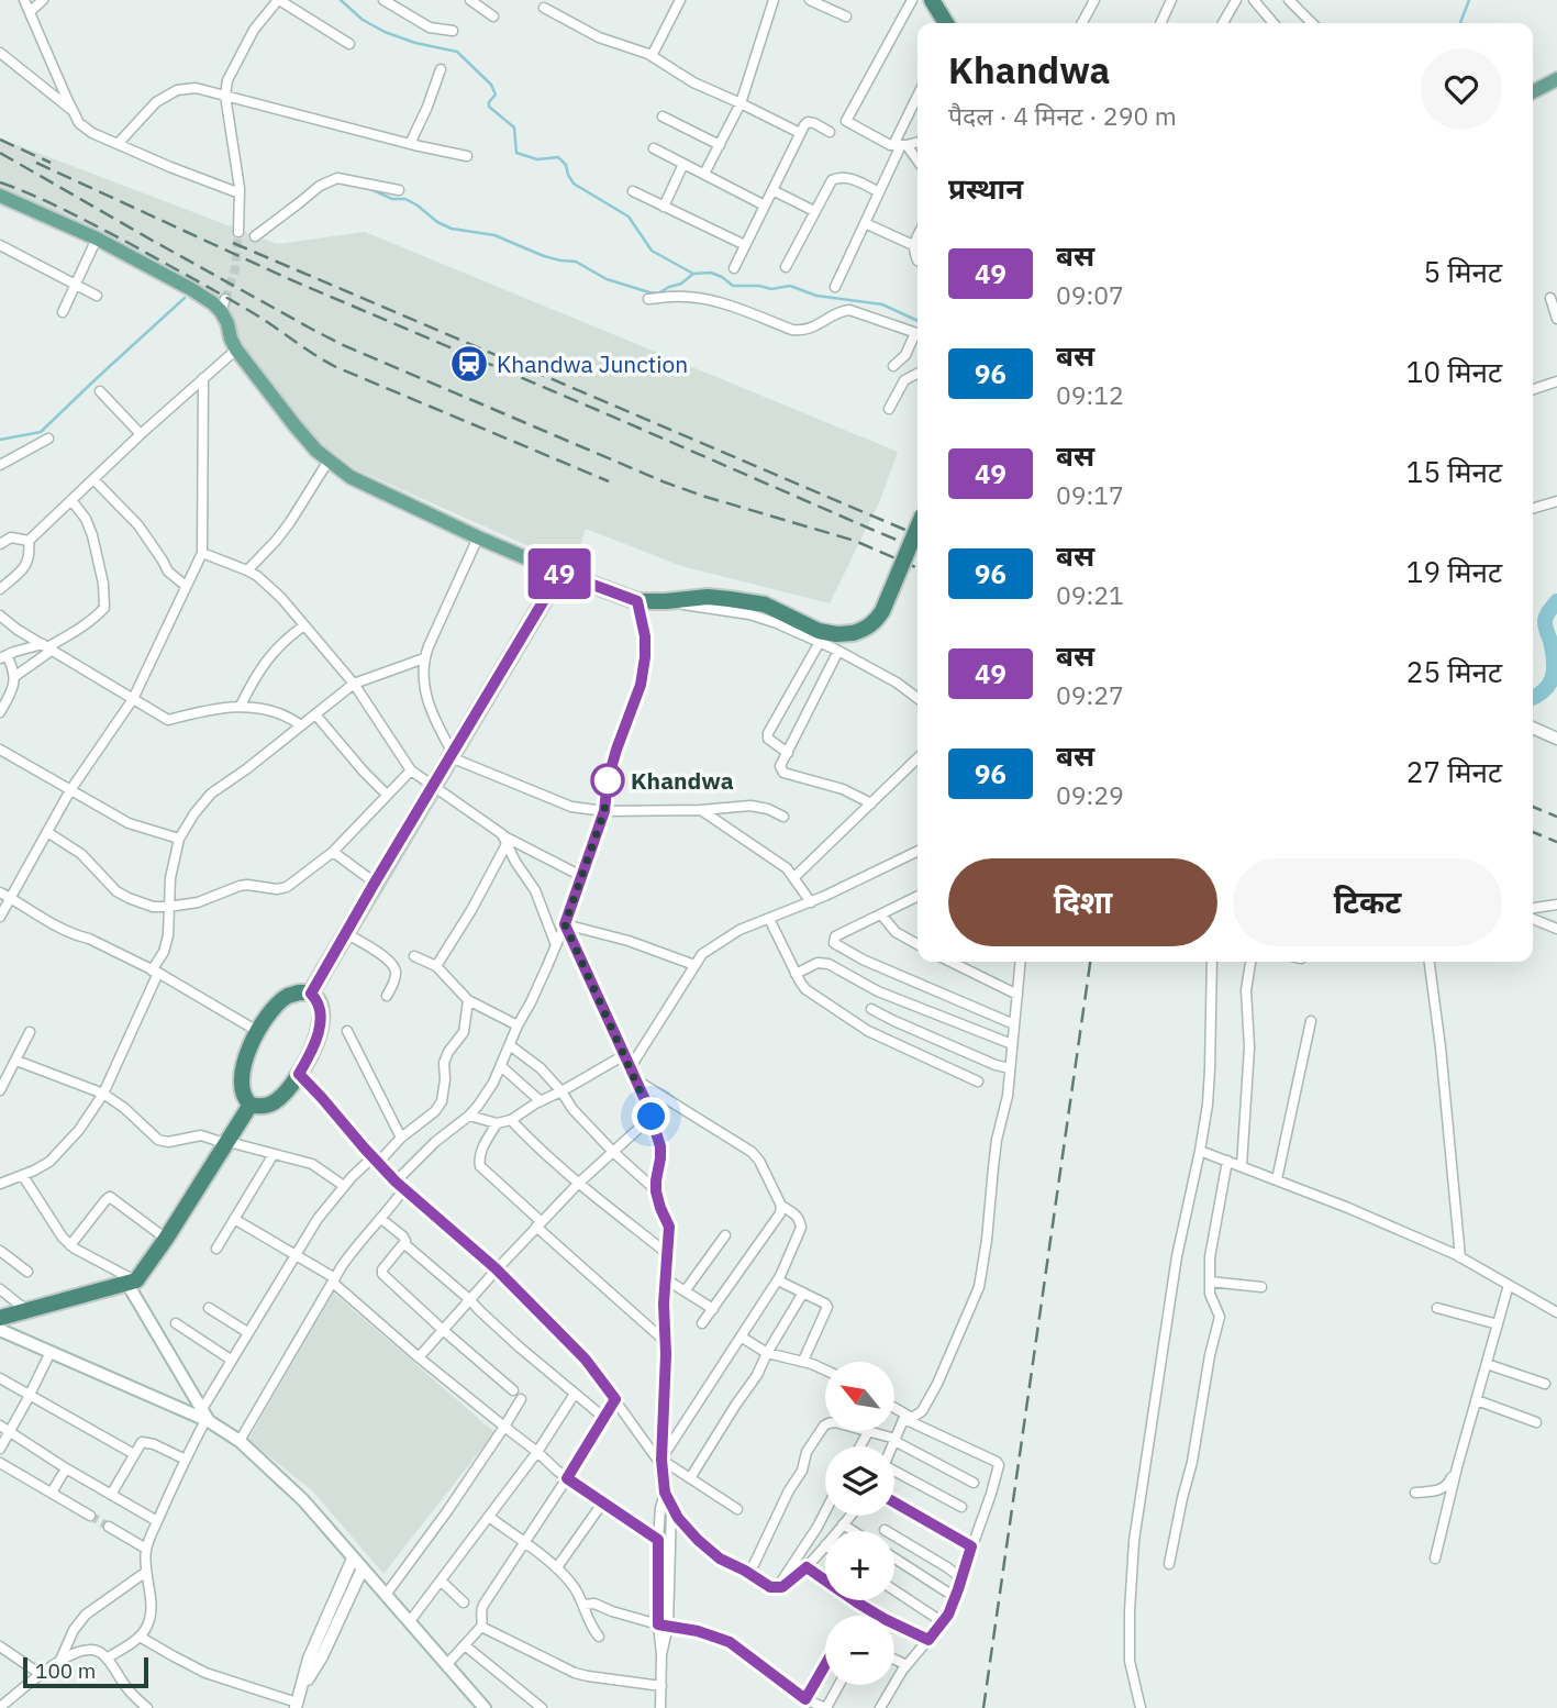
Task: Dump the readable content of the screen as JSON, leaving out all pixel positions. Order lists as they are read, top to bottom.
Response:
{
  "places": {
    "station": ["Khandwa Junction"],
    "other": ["Khandwa"]
  },
  "lines": ["bus line 49"],
  "scale_bar": "100 m",
  "north": "top left",
  "page": {
    "on_map": "49",
    "heading": [
      ["Khandwa", "पैदल · 4 मिनट · 290 m"],
      "प्रस्थान"
    ],
    "list": [
      {
        "mark": "49",
        "name": "बस",
        "note": "09:07",
        "value": "5 मिनट"
      },
      {
        "mark": "96",
        "name": "बस",
        "note": "09:12",
        "value": "10 मिनट"
      },
      {
        "mark": "49",
        "name": "बस",
        "note": "09:17",
        "value": "15 मिनट"
      },
      {
        "mark": "96",
        "name": "बस",
        "note": "09:21",
        "value": "19 मिनट"
      },
      {
        "mark": "49",
        "name": "बस",
        "note": "09:27",
        "value": "25 मिनट"
      },
      {
        "mark": "96",
        "name": "बस",
        "note": "09:29",
        "value": "27 मिनट"
      }
    ],
    "buttons": ["दिशा", "टिकट"],
    "map_buttons": ["+", "−"],
    "scale": "100 m"
  }
}
